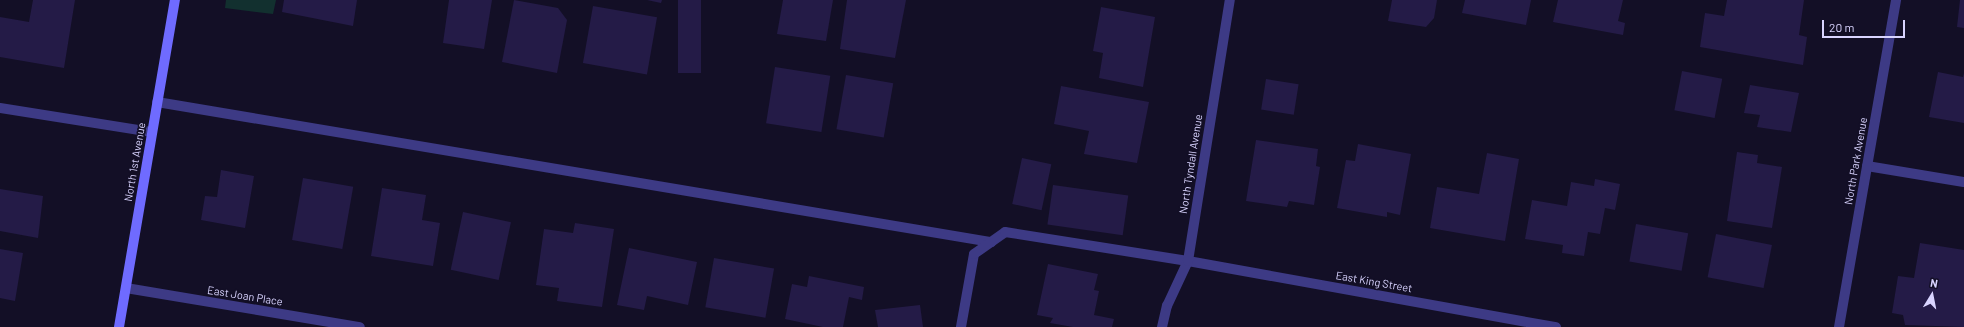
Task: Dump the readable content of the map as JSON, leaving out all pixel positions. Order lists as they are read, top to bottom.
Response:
{
  "streets": {
    "main road": ["North 1st Avenue"],
    "street": [
      "North Park Avenue",
      "North Tyndall Avenue",
      "East King Street",
      "East Joan Place"
    ]
  },
  "crossings": [
    ["North 1st Avenue", "East Joan Place"],
    ["North Tyndall Avenue", "East King Street"]
  ],
  "scale_bar": "20 m",
  "north": "top"
}
